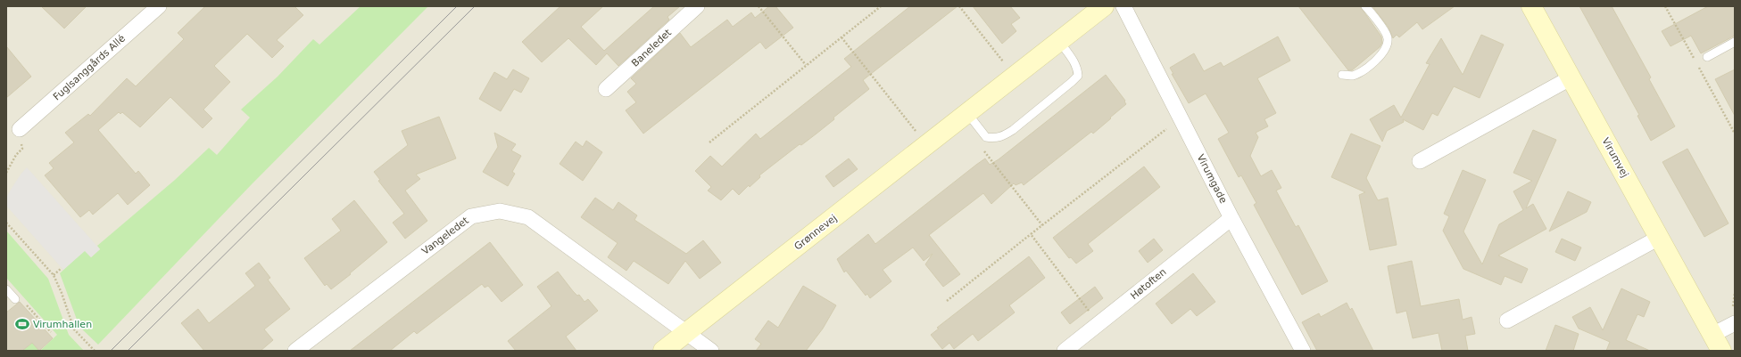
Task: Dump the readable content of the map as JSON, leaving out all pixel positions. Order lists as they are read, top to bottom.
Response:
{
  "streets": {
    "street": [
      "Baneledet",
      "Fuglsanggårds Allé",
      "Virumvej",
      "Virumgade",
      "Grønnevej",
      "Vangeledet",
      "Høtoften"
    ]
  },
  "crossings": [
    ["Virumgade", "Høtoften"],
    ["Grønnevej", "Vangeledet"]
  ],
  "places": {
    "sports": ["Virumhallen"]
  }
}
